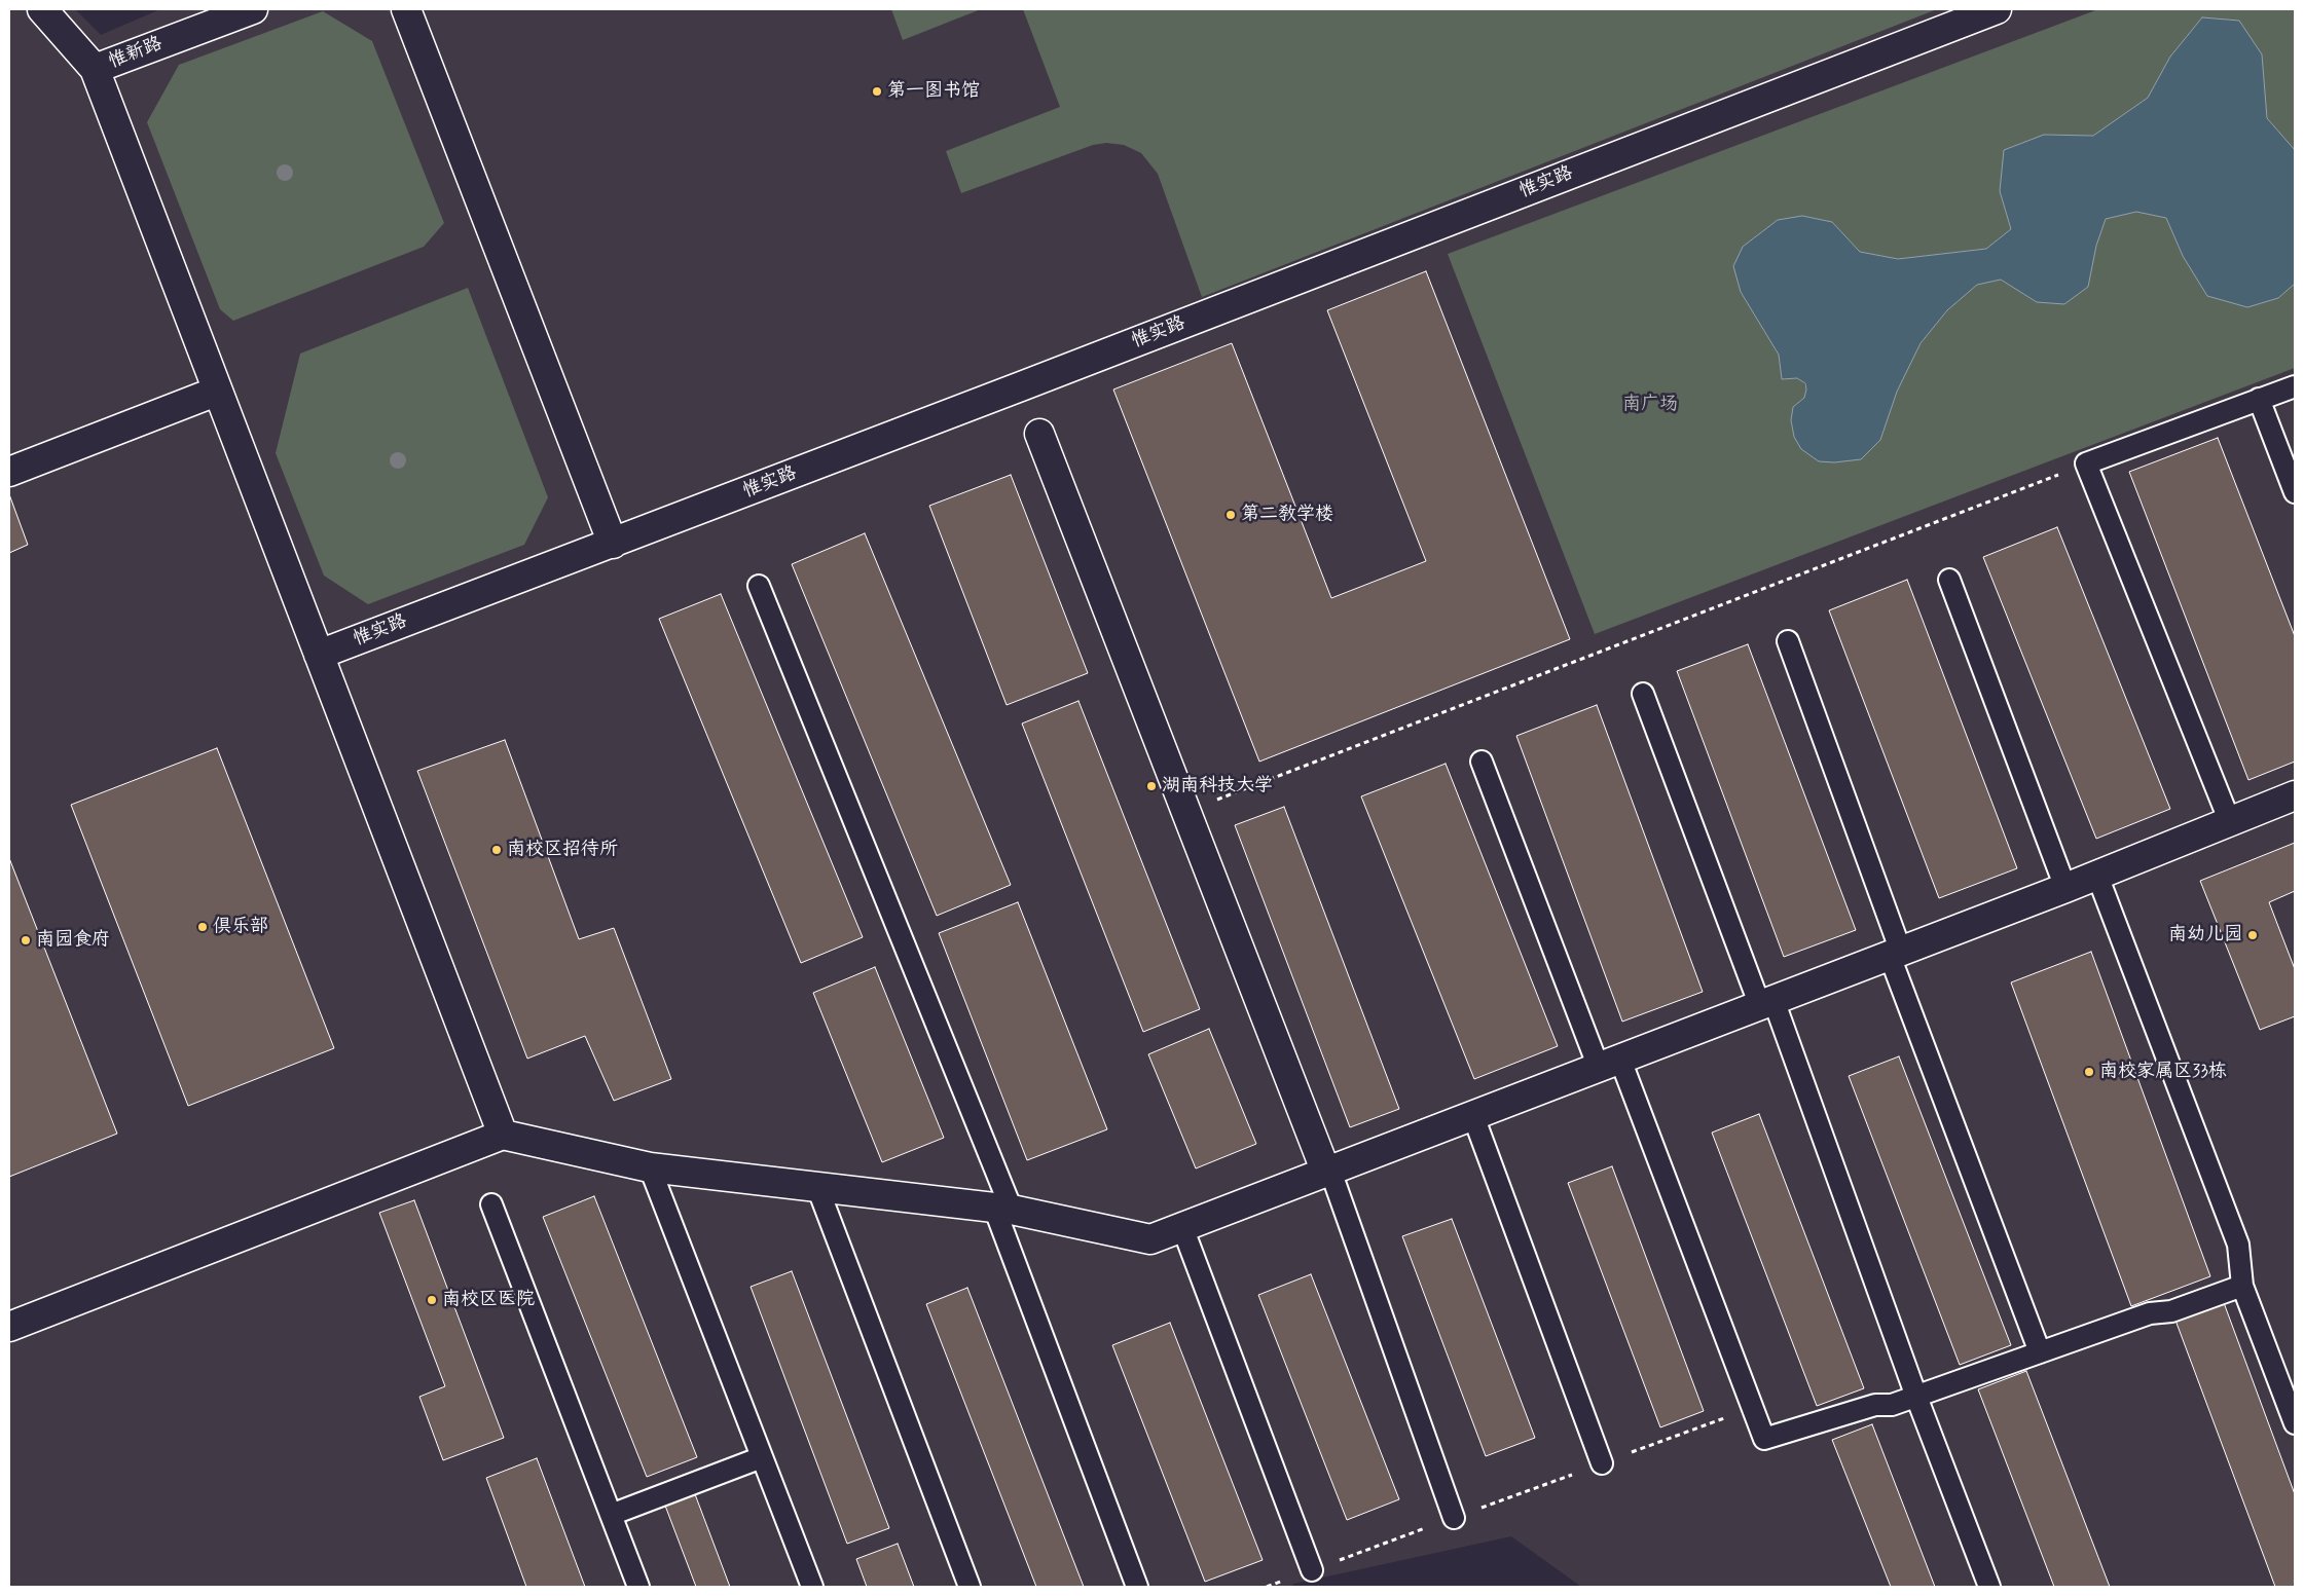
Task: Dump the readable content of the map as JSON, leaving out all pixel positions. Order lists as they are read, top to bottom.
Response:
{
  "streets": {
    "street": ["惟新路", "惟实路"]
  },
  "parks": ["南广场"],
  "places": [
    "第一图书馆",
    "第二教学楼",
    "湖南科技大学",
    "南校区招待所",
    "俱乐部",
    "南幼儿园",
    "南园食府",
    "南校家属区33栋",
    "南校区医院"
  ]
}
